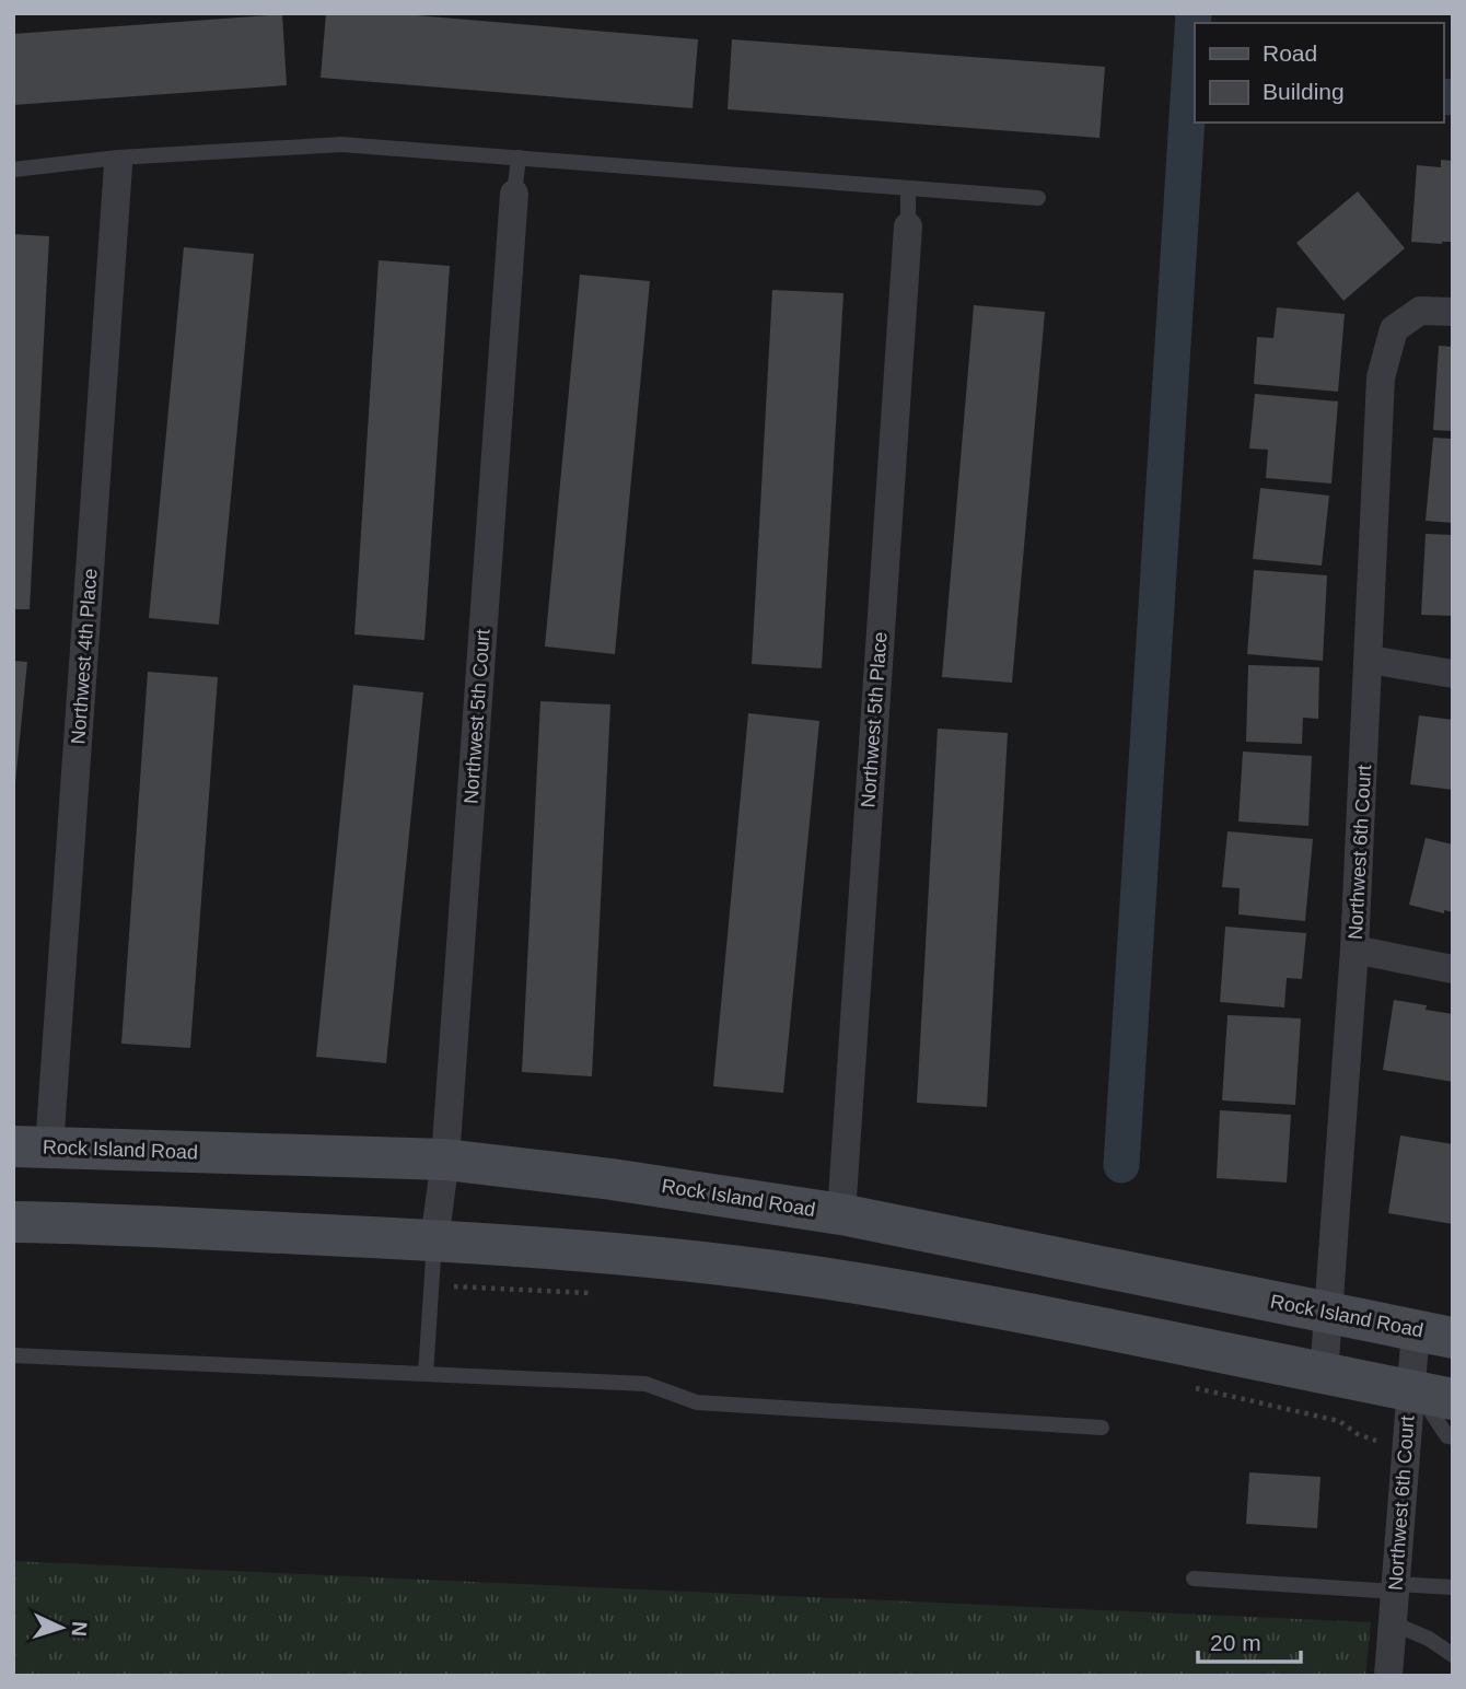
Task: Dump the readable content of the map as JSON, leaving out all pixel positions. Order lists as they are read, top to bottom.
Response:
{
  "streets": {
    "main road": ["Rock Island Road"],
    "street": [
      "Northwest 4th Place",
      "Northwest 5th Court",
      "Northwest 5th Place",
      "Northwest 6th Court"
    ]
  },
  "crossings": [
    ["Northwest 4th Place", "Rock Island Road"],
    ["Northwest 5th Court", "Rock Island Road"],
    ["Northwest 5th Place", "Rock Island Road"],
    ["Northwest 6th Court", "Rock Island Road"]
  ],
  "legend": ["Road", "Building"],
  "scale_bar": "20 m",
  "north": "right"
}
